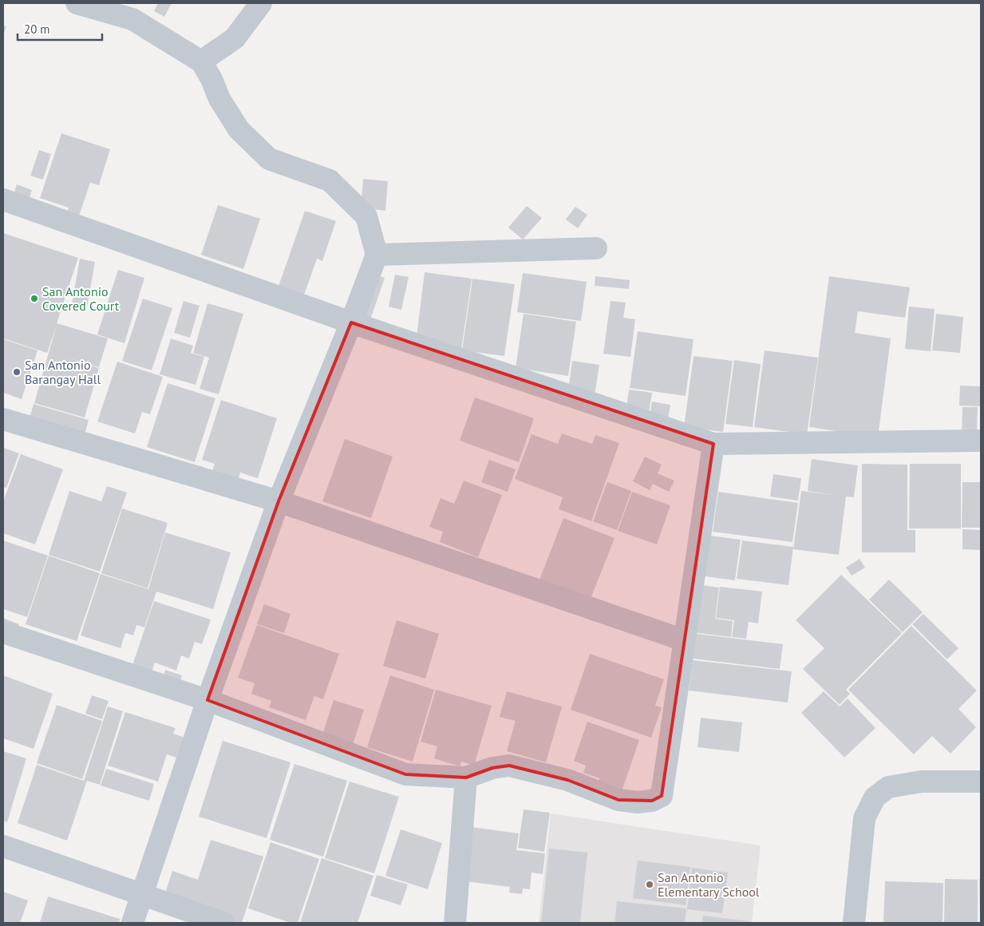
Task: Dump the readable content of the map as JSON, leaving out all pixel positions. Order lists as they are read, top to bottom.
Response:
{
  "places": ["San Antonio Covered Court", "San Antonio Barangay Hall", "San Antonio Elementary School"],
  "scale_bar": "20 m"
}
